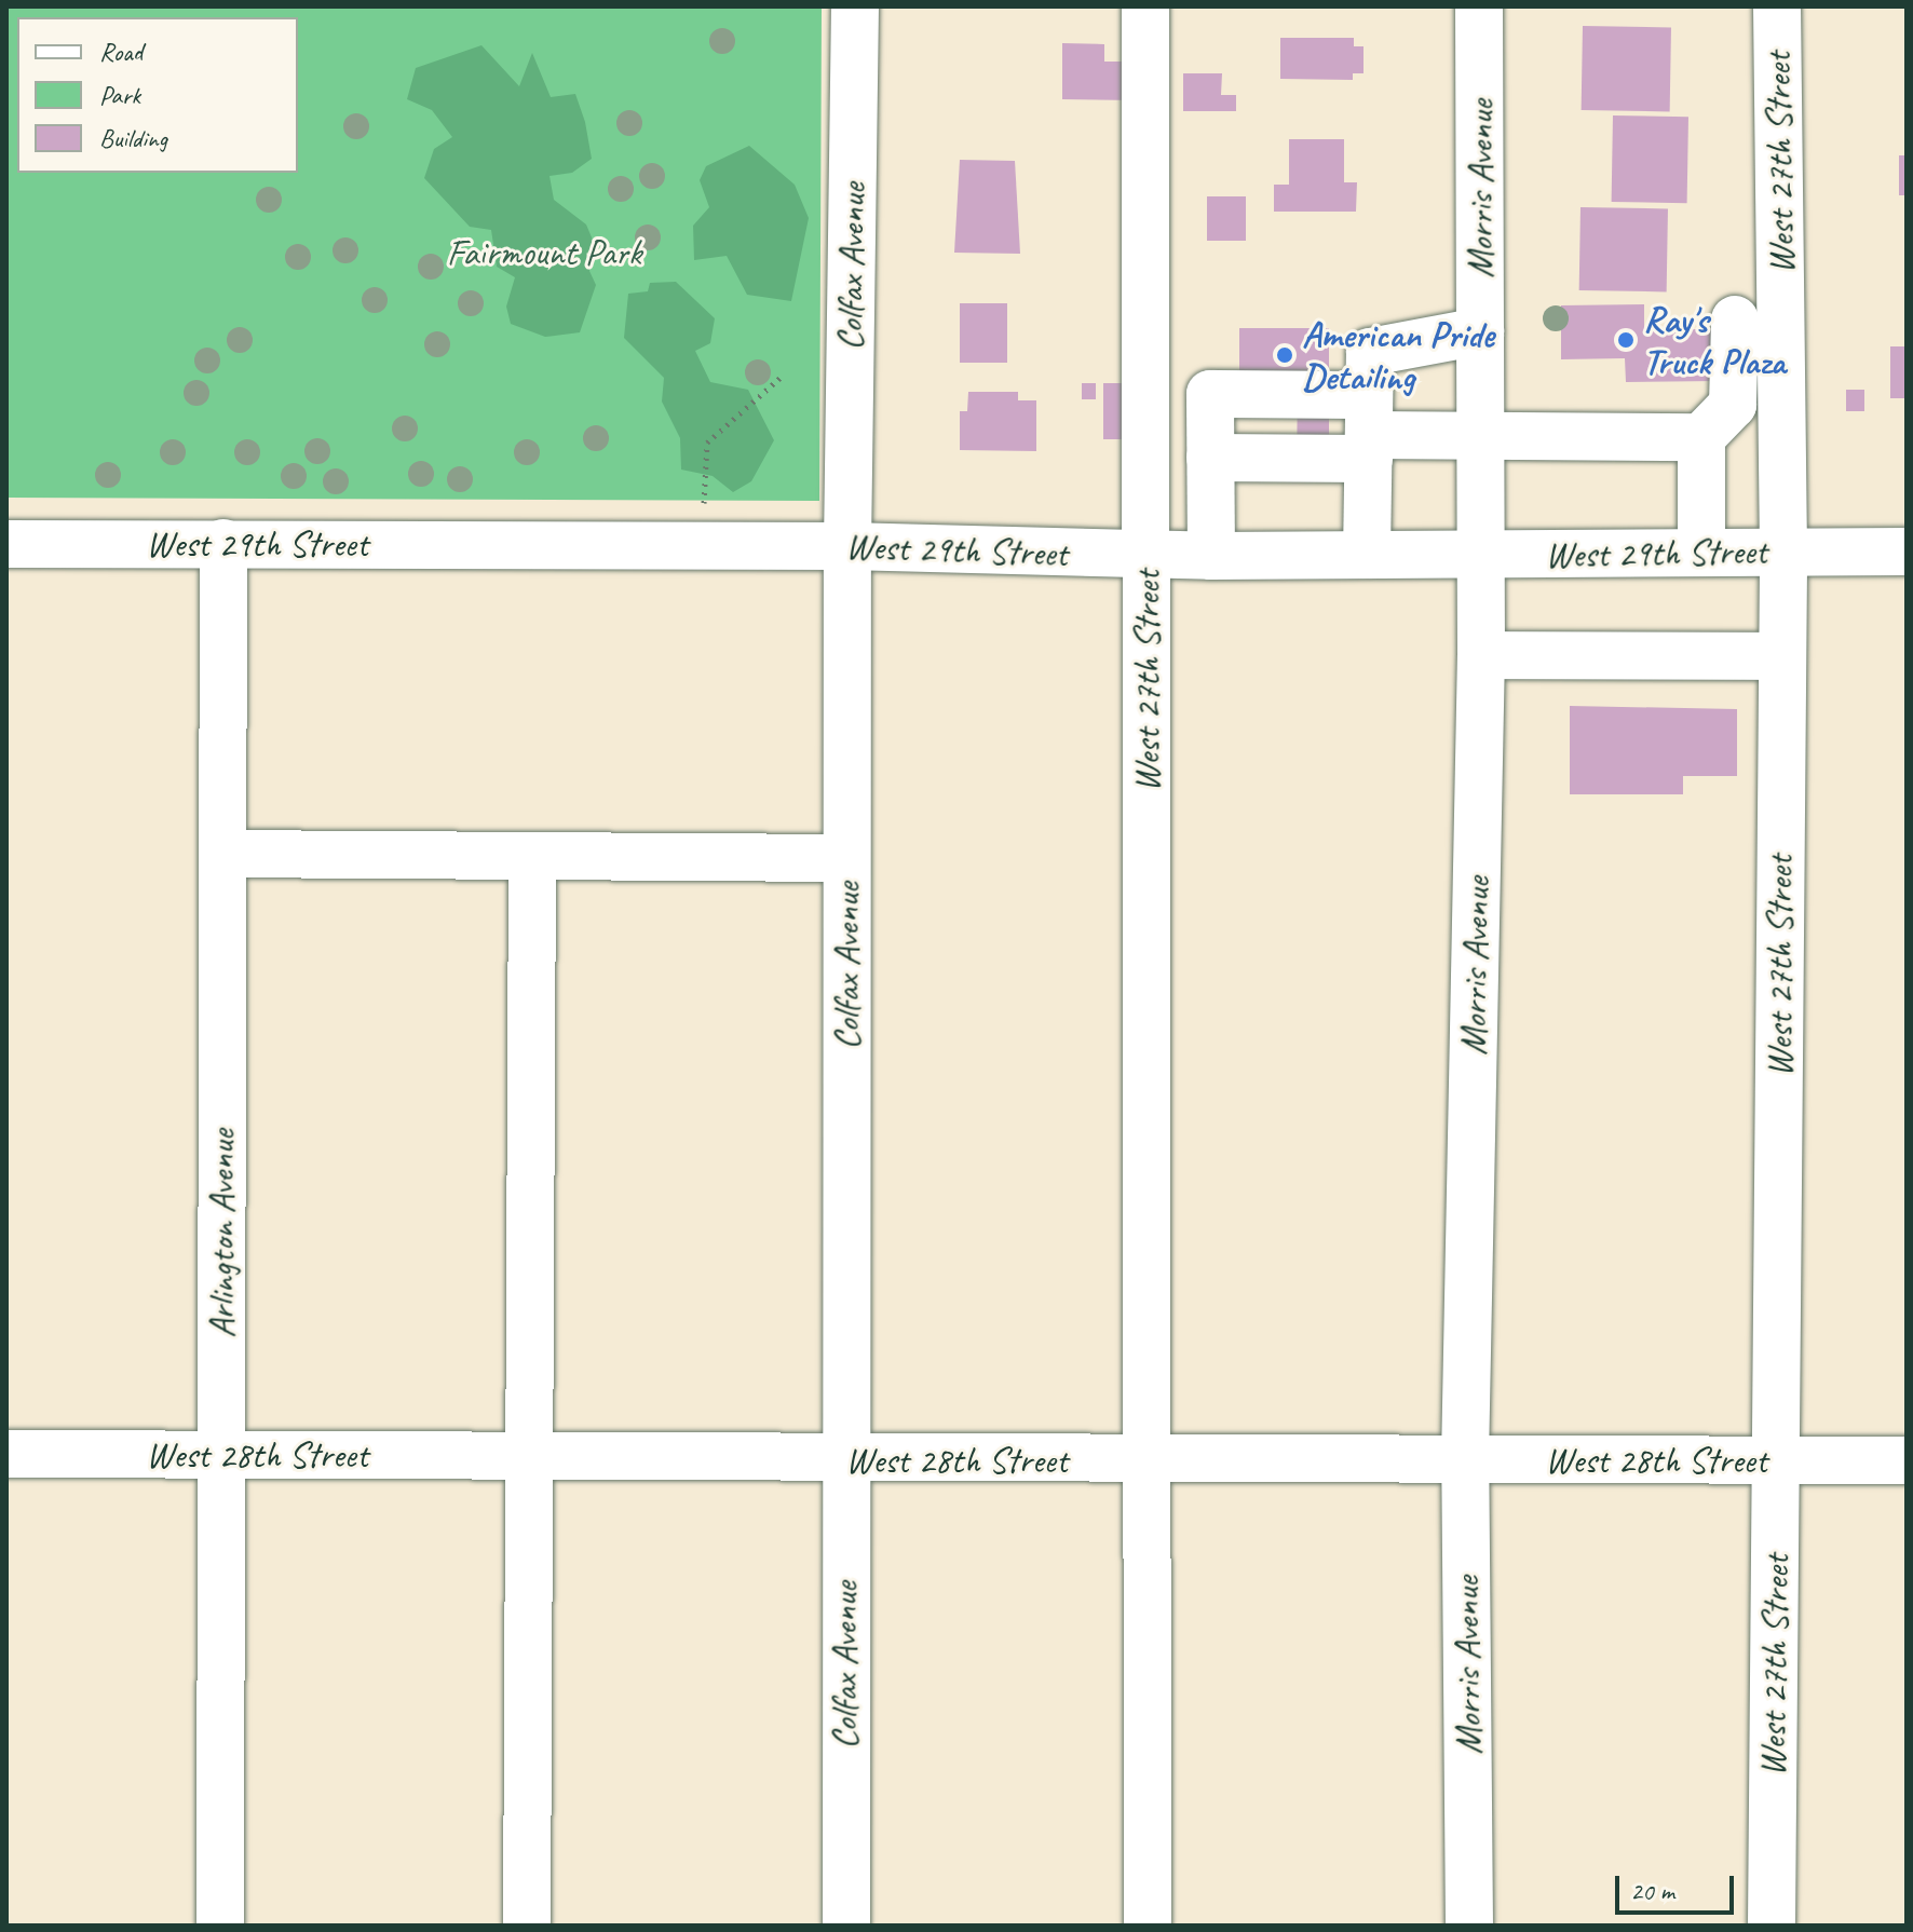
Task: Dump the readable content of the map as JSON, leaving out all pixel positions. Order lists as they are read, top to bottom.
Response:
{
  "streets": {
    "street": [
      "West 27th Street",
      "Morris Avenue",
      "Colfax Avenue",
      "West 29th Street",
      "Arlington Avenue",
      "West 28th Street"
    ]
  },
  "crossings": [
    ["West 27th Street", "West 29th Street"],
    ["West 27th Street", "West 28th Street"],
    ["Morris Avenue", "West 29th Street"],
    ["Morris Avenue", "West 28th Street"],
    ["Colfax Avenue", "West 29th Street"],
    ["Colfax Avenue", "West 28th Street"],
    ["West 29th Street", "Arlington Avenue"],
    ["Arlington Avenue", "West 28th Street"]
  ],
  "parks": ["Fairmount Park"],
  "places": ["Ray's Truck Plaza", "American Pride Detailing"],
  "legend": ["Road", "Park", "Building"],
  "scale_bar": "20 m"
}
